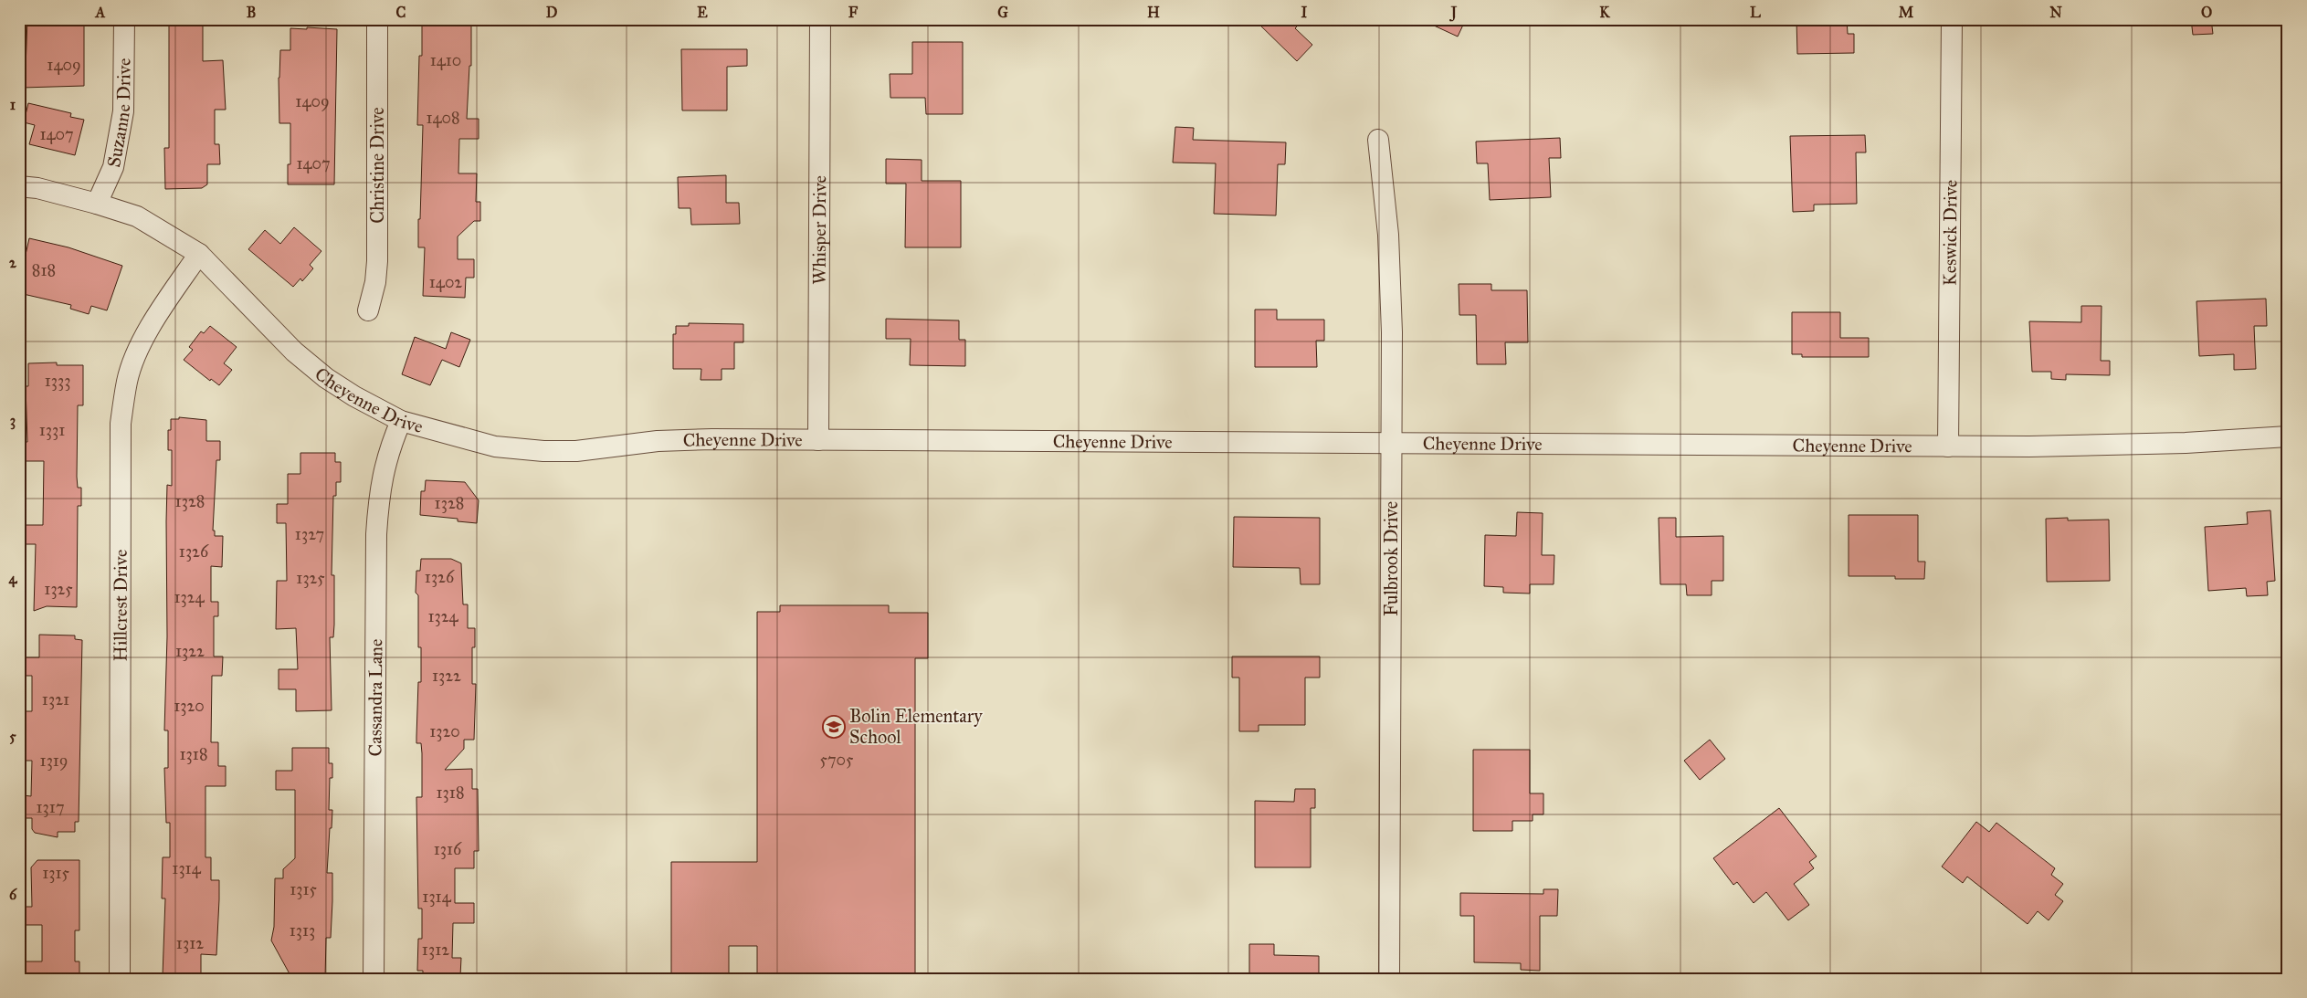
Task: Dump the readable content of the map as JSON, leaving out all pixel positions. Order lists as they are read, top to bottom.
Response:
{
  "streets": {
    "street": [
      "Suzanne Drive",
      "Christine Drive",
      "Whisper Drive",
      "Keswick Drive",
      "Cheyenne Drive",
      "Fulbrook Drive",
      "Hillcrest Drive",
      "Cassandra Lane"
    ]
  },
  "crossings": [
    ["Suzanne Drive", "Cheyenne Drive"],
    ["Whisper Drive", "Cheyenne Drive"],
    ["Keswick Drive", "Cheyenne Drive"],
    ["Cheyenne Drive", "Fulbrook Drive"],
    ["Cheyenne Drive", "Hillcrest Drive"],
    ["Cheyenne Drive", "Cassandra Lane"]
  ],
  "places": {
    "school or university": ["Bolin Elementary School"]
  },
  "house_numbers": [
    "1410",
    "1409",
    "1409",
    "1408",
    "1407",
    "1407",
    "818",
    "1402",
    "1333",
    "1331",
    "1328",
    "1328",
    "1327",
    "1326",
    "1326",
    "1325",
    "1325",
    "1324",
    "1324",
    "1322",
    "1322",
    "1321",
    "1320",
    "1320",
    "1318",
    "5705",
    "1319",
    "1318",
    "1317",
    "1316",
    "1314",
    "1315",
    "1315",
    "1314",
    "1313",
    "1312",
    "1312"
  ],
  "grid": {
    "columns": [
      "A",
      "B",
      "C",
      "D",
      "E",
      "F",
      "G",
      "H",
      "I",
      "J",
      "K",
      "L",
      "M",
      "N",
      "O"
    ],
    "rows": [
      "1",
      "2",
      "3",
      "4",
      "5",
      "6"
    ]
  }
}
